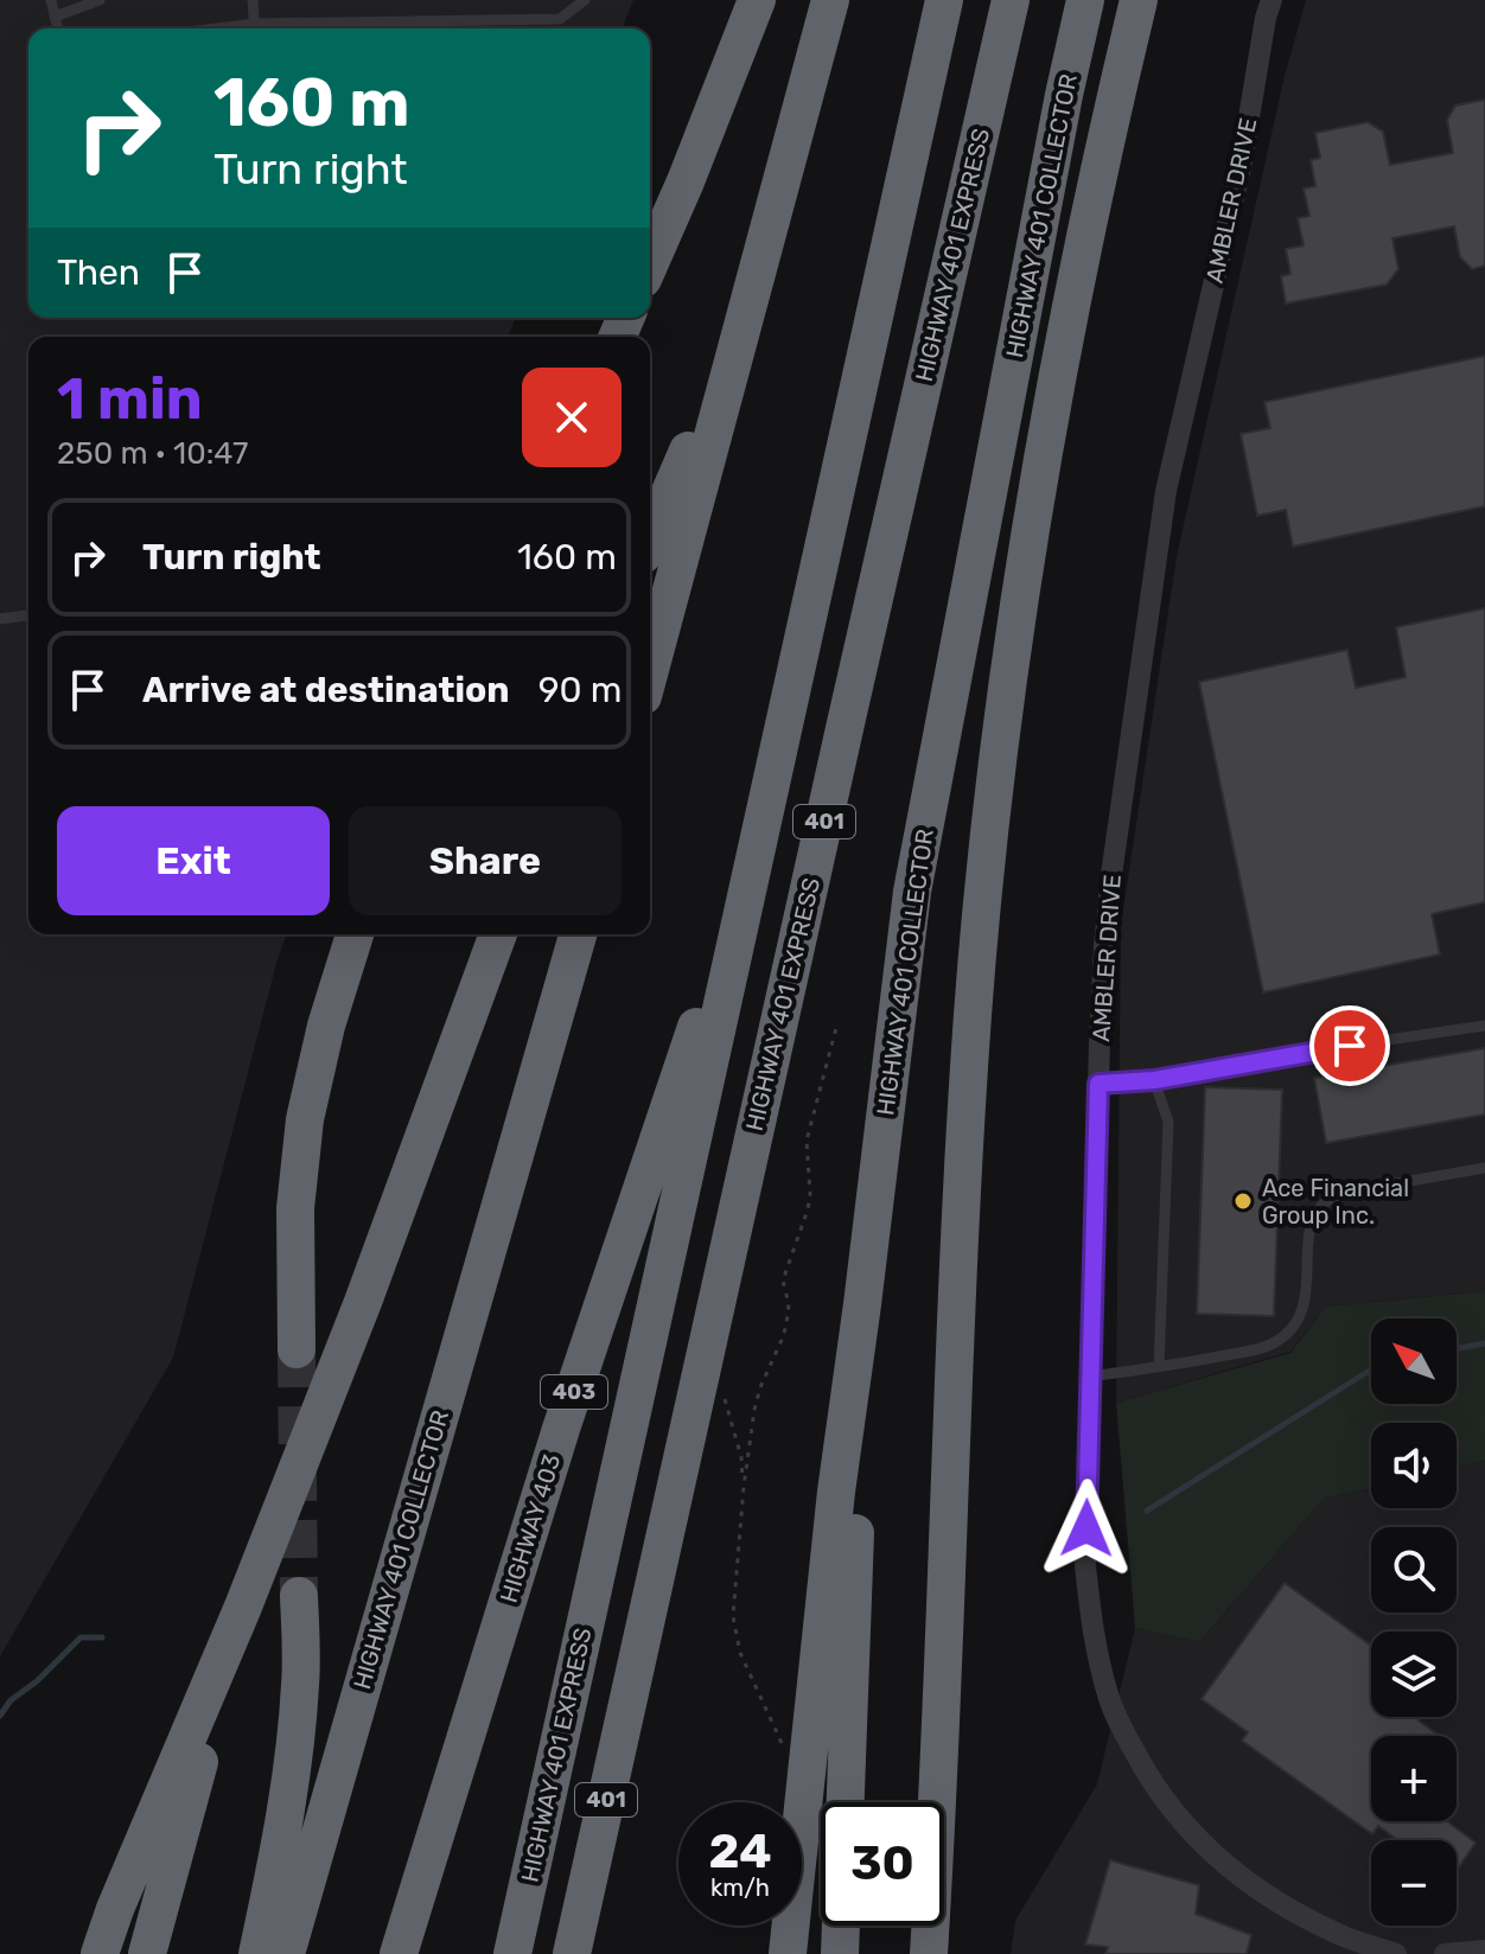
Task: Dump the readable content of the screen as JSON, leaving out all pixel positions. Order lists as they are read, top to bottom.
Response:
{
  "streets": {
    "highway": [
      "HIGHWAY 401 COLLECTOR",
      "HIGHWAY 401 EXPRESS",
      "401",
      "403",
      "HIGHWAY 403"
    ],
    "street": ["AMBLER DRIVE"]
  },
  "crossings": [
    ["HIGHWAY 401 EXPRESS", "HIGHWAY 403"]
  ],
  "places": ["Ace Financial Group Inc."],
  "north": "top left",
  "page": {
    "turn": ["160 m", "Turn right"],
    "then": "Then",
    "heading": ["1 min", "250 m · 10:47"],
    "list": [
      {
        "name": "Turn right",
        "value": "160 m"
      },
      {
        "name": "Arrive at destination",
        "value": "90 m"
      }
    ],
    "buttons": ["Exit", "Share"],
    "map_buttons": ["+", "−"],
    "speed": "24 km/h",
    "limit": "30"
  }
}
